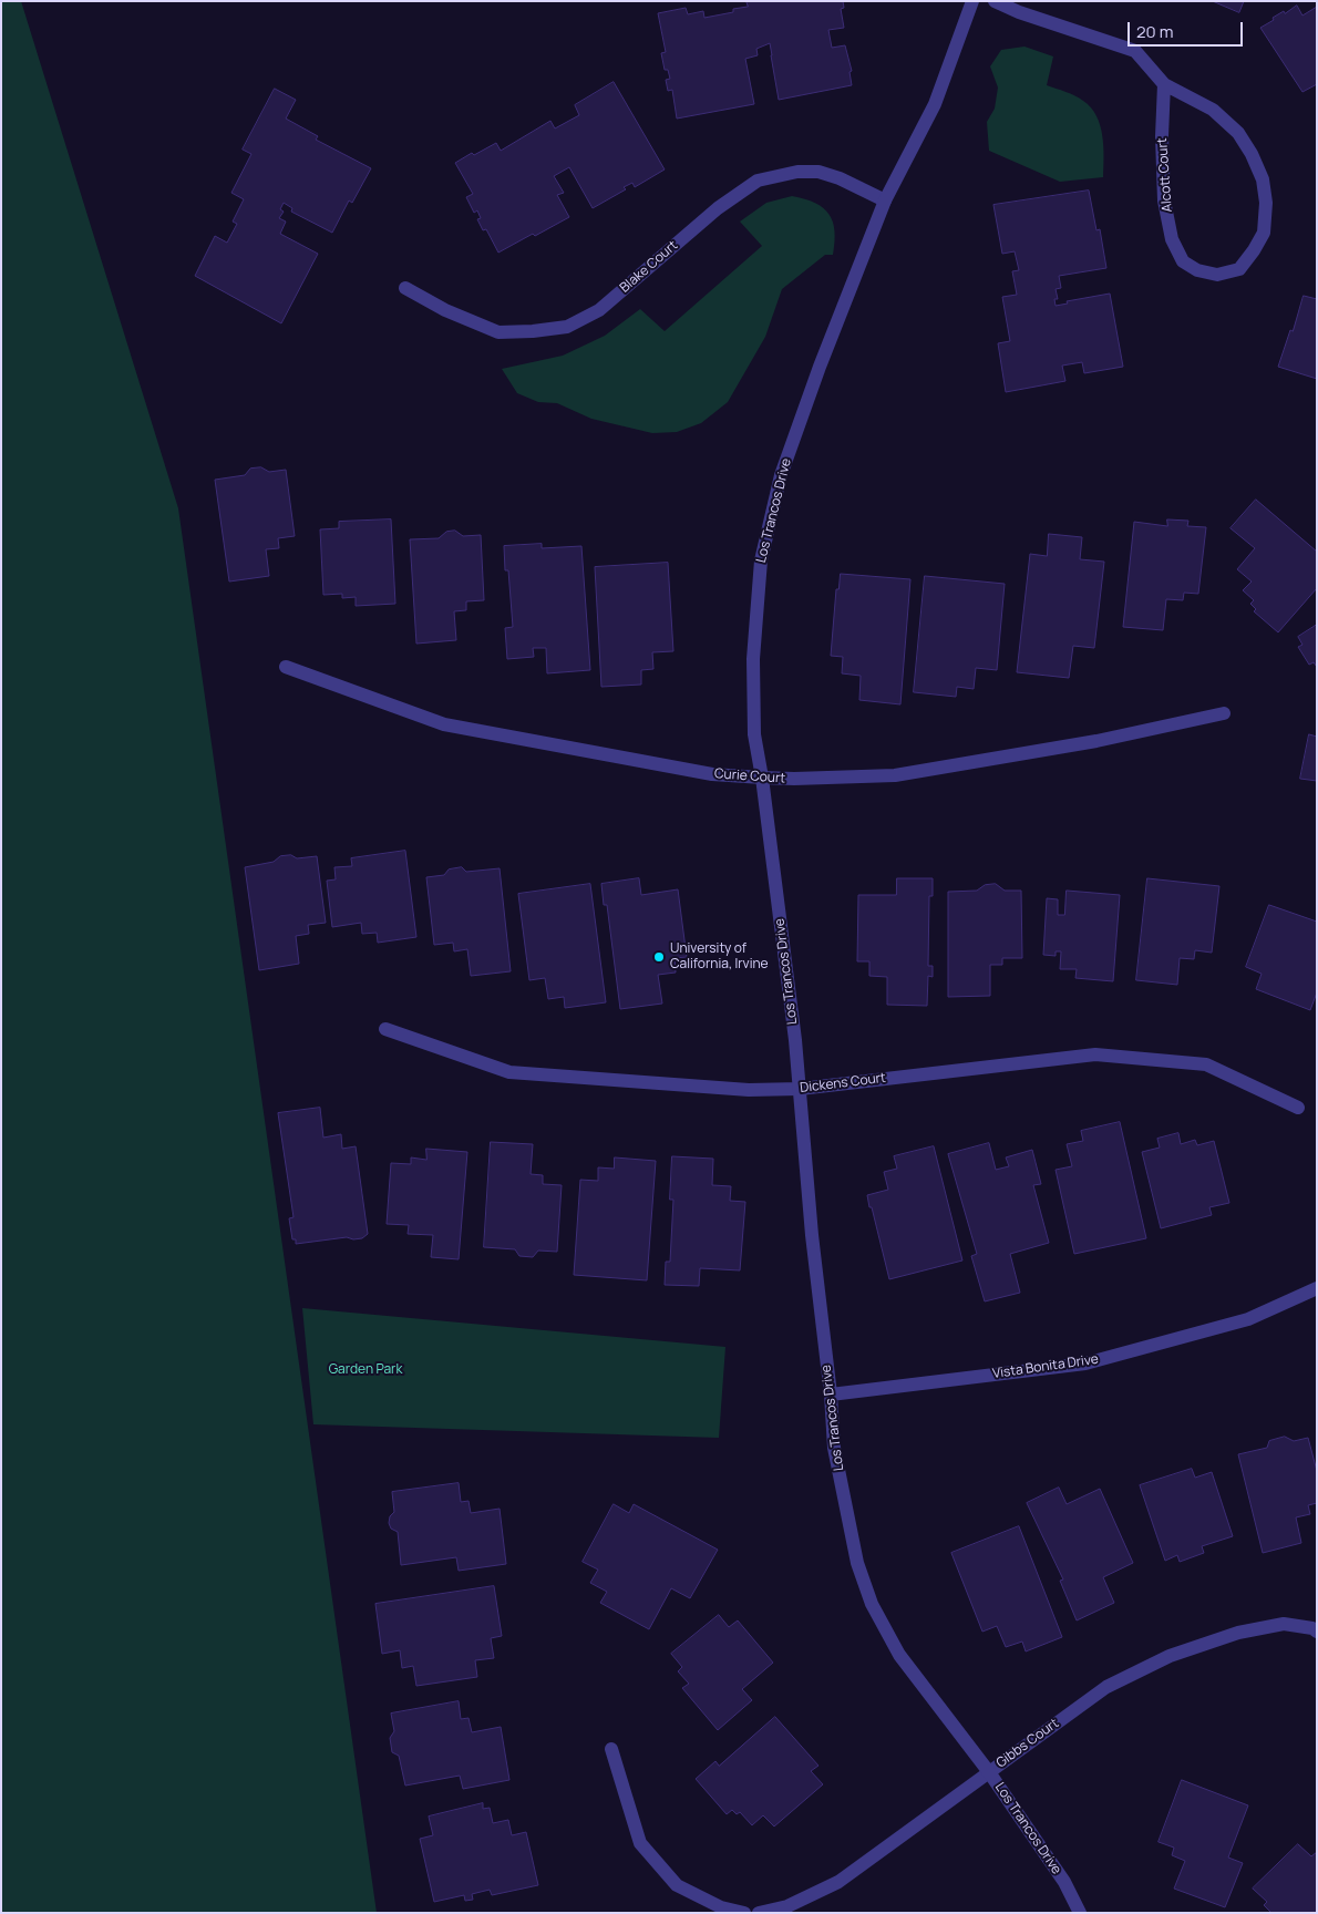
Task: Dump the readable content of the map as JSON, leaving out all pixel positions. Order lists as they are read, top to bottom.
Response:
{
  "streets": {
    "street": [
      "Alcott Court",
      "Blake Court",
      "Los Trancos Drive",
      "Curie Court",
      "Dickens Court",
      "Vista Bonita Drive",
      "Gibbs Court"
    ]
  },
  "crossings": [
    ["Blake Court", "Los Trancos Drive"],
    ["Los Trancos Drive", "Curie Court"],
    ["Los Trancos Drive", "Dickens Court"],
    ["Los Trancos Drive", "Vista Bonita Drive"],
    ["Los Trancos Drive", "Gibbs Court"]
  ],
  "parks": ["Garden Park"],
  "places": ["University of California, Irvine"],
  "scale_bar": "20 m"
}
